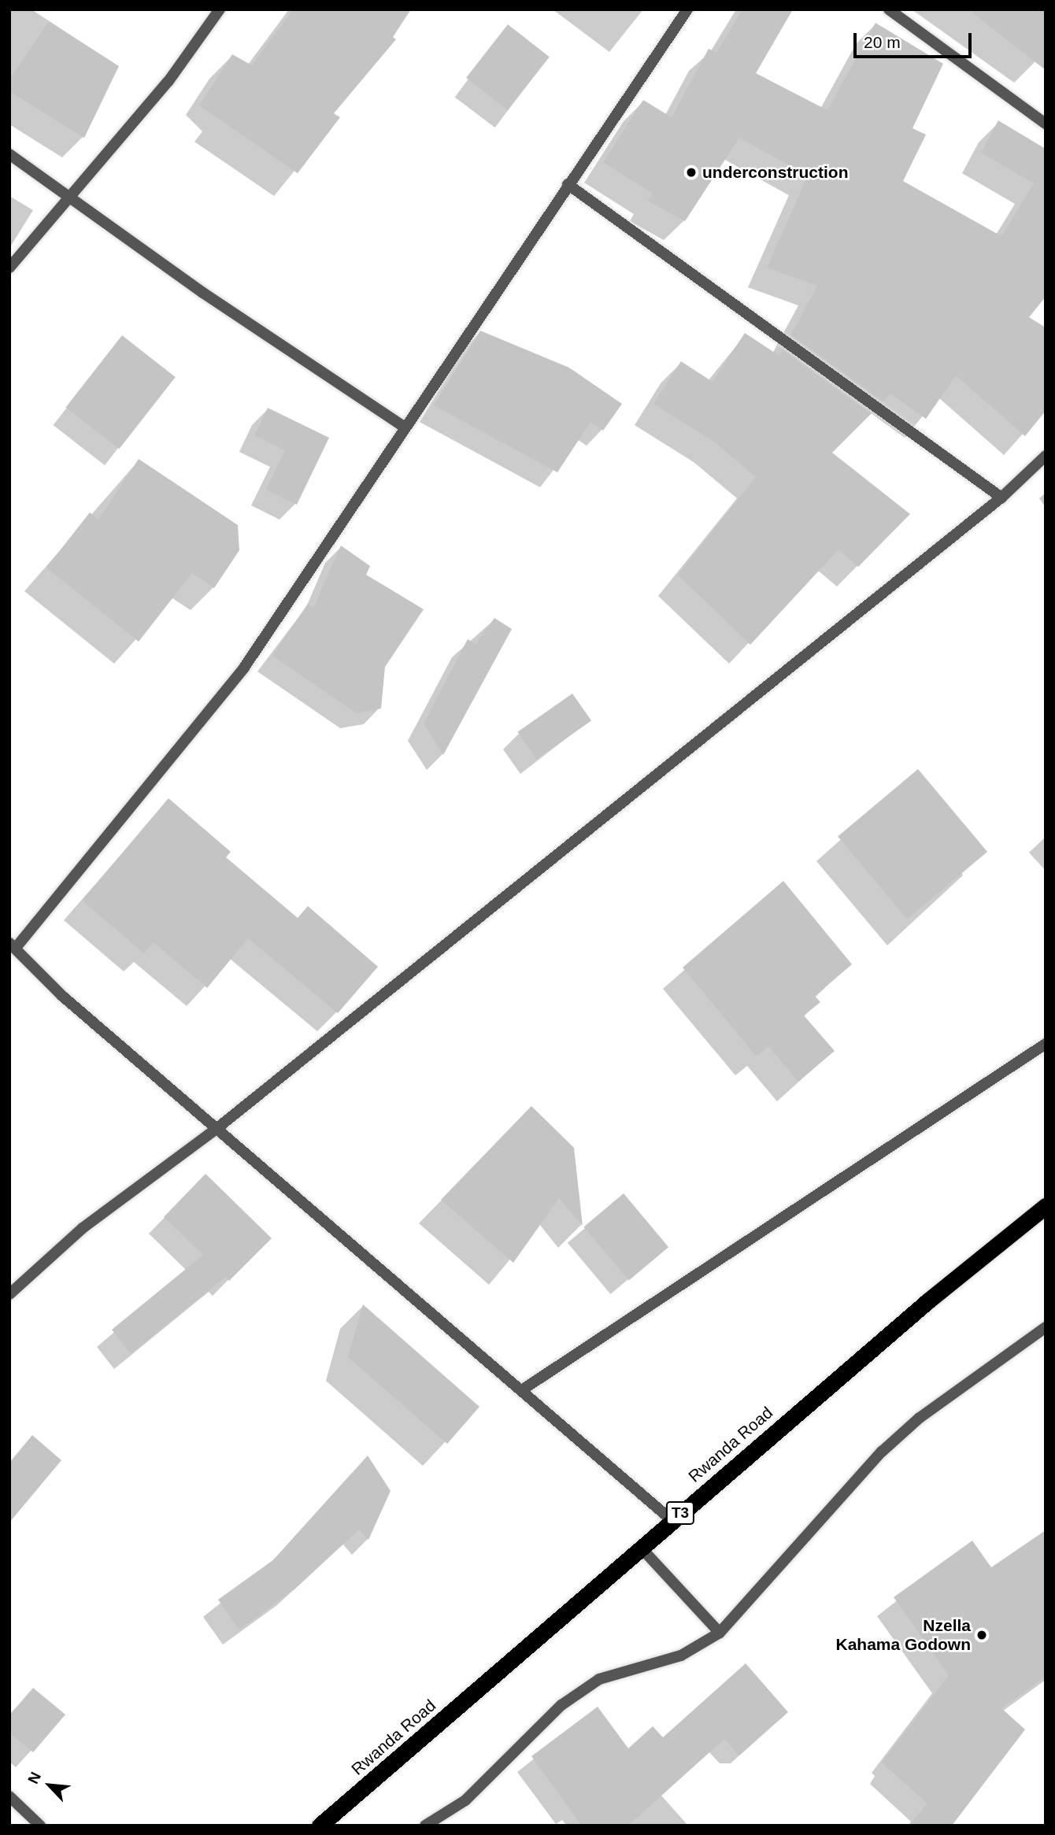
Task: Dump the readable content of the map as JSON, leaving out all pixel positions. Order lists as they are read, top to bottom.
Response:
{
  "streets": {
    "highway": ["Rwanda Road", "T3"]
  },
  "places": ["underconstruction", "Nzella Kahama Godown"],
  "scale_bar": "20 m",
  "north": "top left"
}
